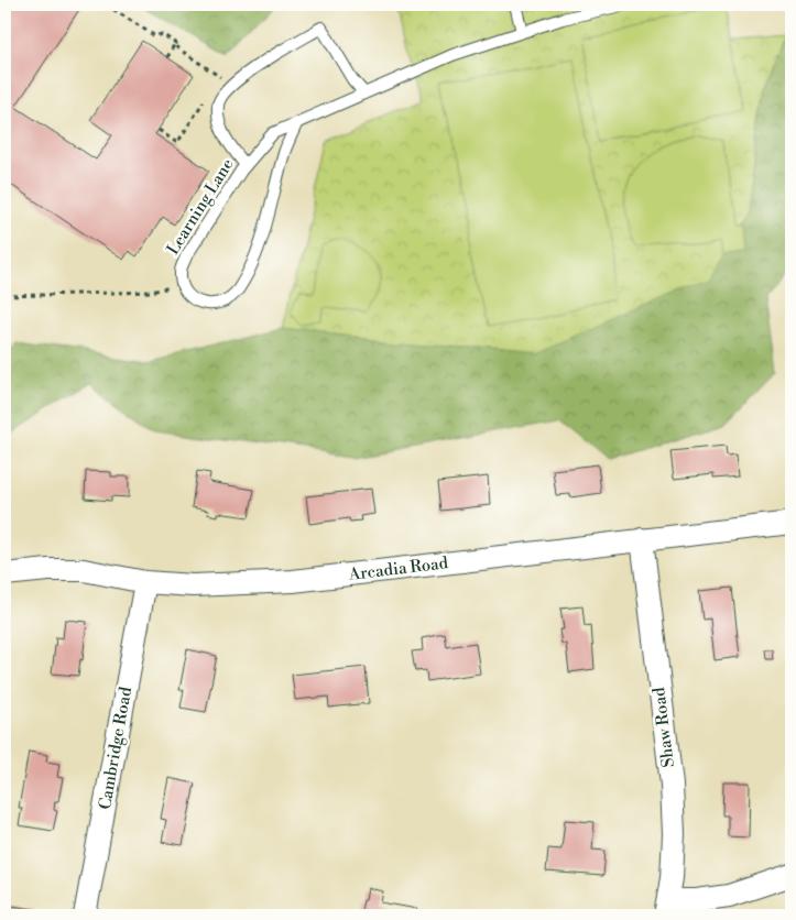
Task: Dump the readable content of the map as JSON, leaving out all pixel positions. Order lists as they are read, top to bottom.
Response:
{
  "streets": {
    "street": ["Arcadia Road", "Shaw Road", "Cambridge Road"],
    "lane": ["Learning Lane"]
  },
  "crossings": [
    ["Arcadia Road", "Shaw Road"],
    ["Arcadia Road", "Cambridge Road"]
  ]
}
